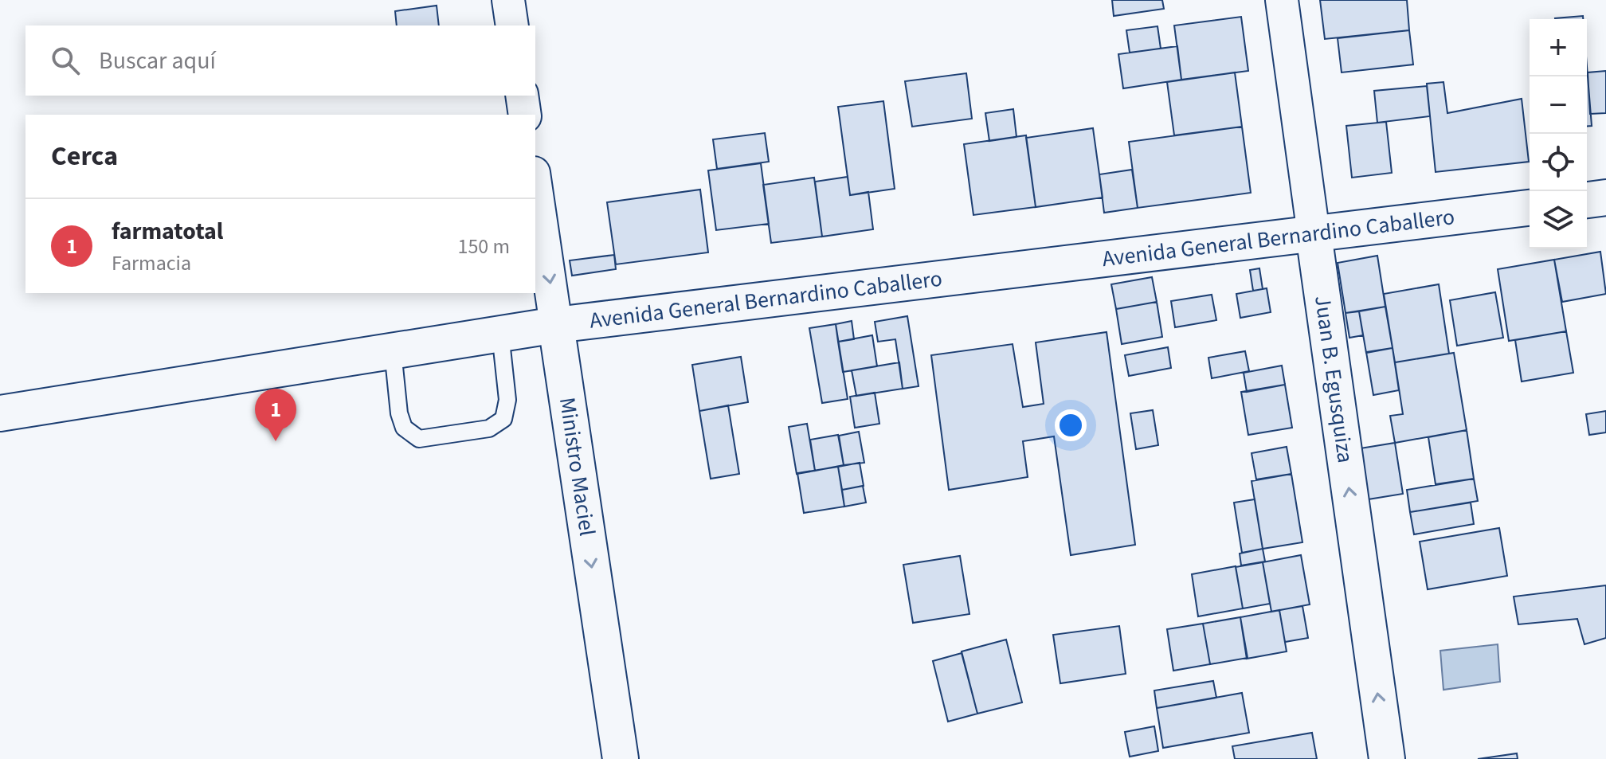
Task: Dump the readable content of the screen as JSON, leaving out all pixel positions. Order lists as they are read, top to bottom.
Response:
{
  "streets": {
    "main road": ["Avenida General Bernardino Caballero", "Juan B. Egusquiza", "Ministro Maciel"]
  },
  "crossings": [
    ["Avenida General Bernardino Caballero", "Juan B. Egusquiza"],
    ["Avenida General Bernardino Caballero", "Ministro Maciel"]
  ],
  "one_way": ["Juan B. Egusquiza", "Ministro Maciel"],
  "page": {
    "map_buttons": ["+", "−"],
    "search": "Buscar aquí",
    "heading": "Cerca",
    "list": [
      {
        "mark": "1",
        "name": "farmatotal",
        "note": "Farmacia",
        "value": "150 m"
      }
    ],
    "pins": "1"
  }
}
